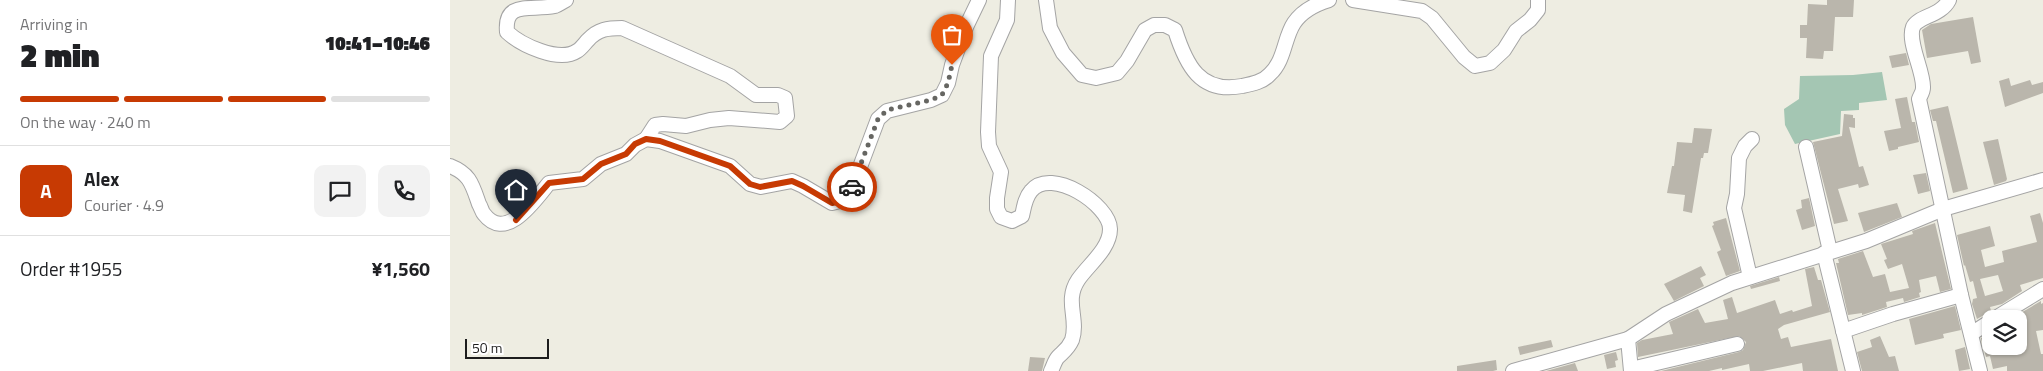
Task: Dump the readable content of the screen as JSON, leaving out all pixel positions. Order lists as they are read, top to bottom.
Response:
{
  "scale_bar": "50 m",
  "page": {
    "heading": ["2 min", "Arriving in", "10:41–10:46"],
    "panel": [
      "Alex",
      "Courier · 4.9",
      "Order #1955",
      "¥1,560"
    ],
    "bar": "On the way · 240 m",
    "round": "A",
    "scale": "50 m"
  }
}
